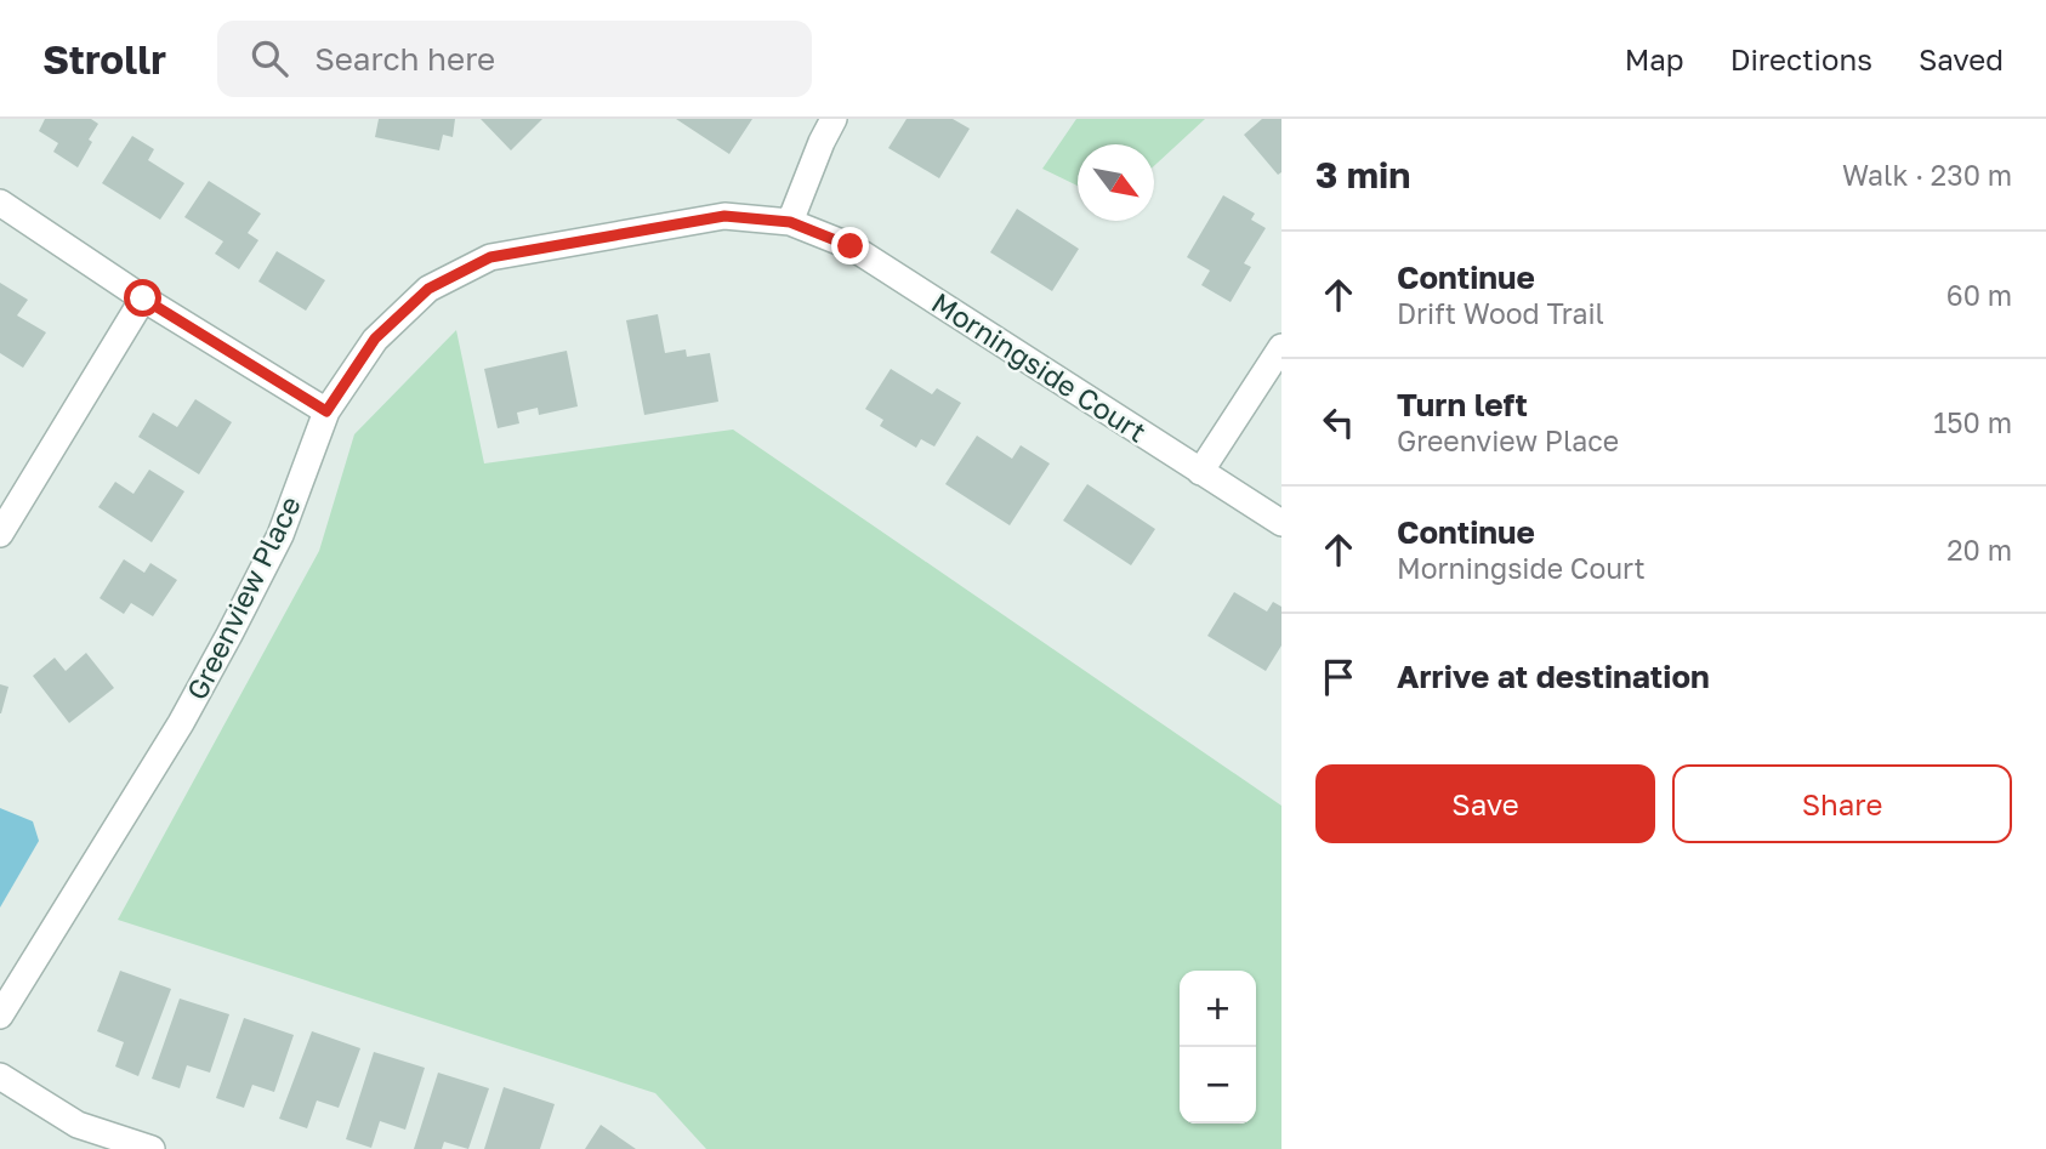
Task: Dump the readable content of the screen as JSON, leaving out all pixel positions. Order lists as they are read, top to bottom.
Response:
{
  "streets": {
    "street": ["Morningside Court", "Greenview Place"]
  },
  "crossings": [
    ["Morningside Court", "Greenview Place"]
  ],
  "north": "bottom right",
  "page": {
    "header": "Strollr",
    "search": "Search here",
    "nav": ["Map", "Directions", "Saved"],
    "heading": ["3 min", "Walk · 230 m"],
    "list": [
      ["Continue", "Drift Wood Trail", "60 m"],
      ["Turn left", "Greenview Place", "150 m"],
      ["Continue", "Morningside Court", "20 m"],
      "Arrive at destination"
    ],
    "buttons": ["Save", "Share"],
    "map_buttons": ["+", "−"]
  }
}
